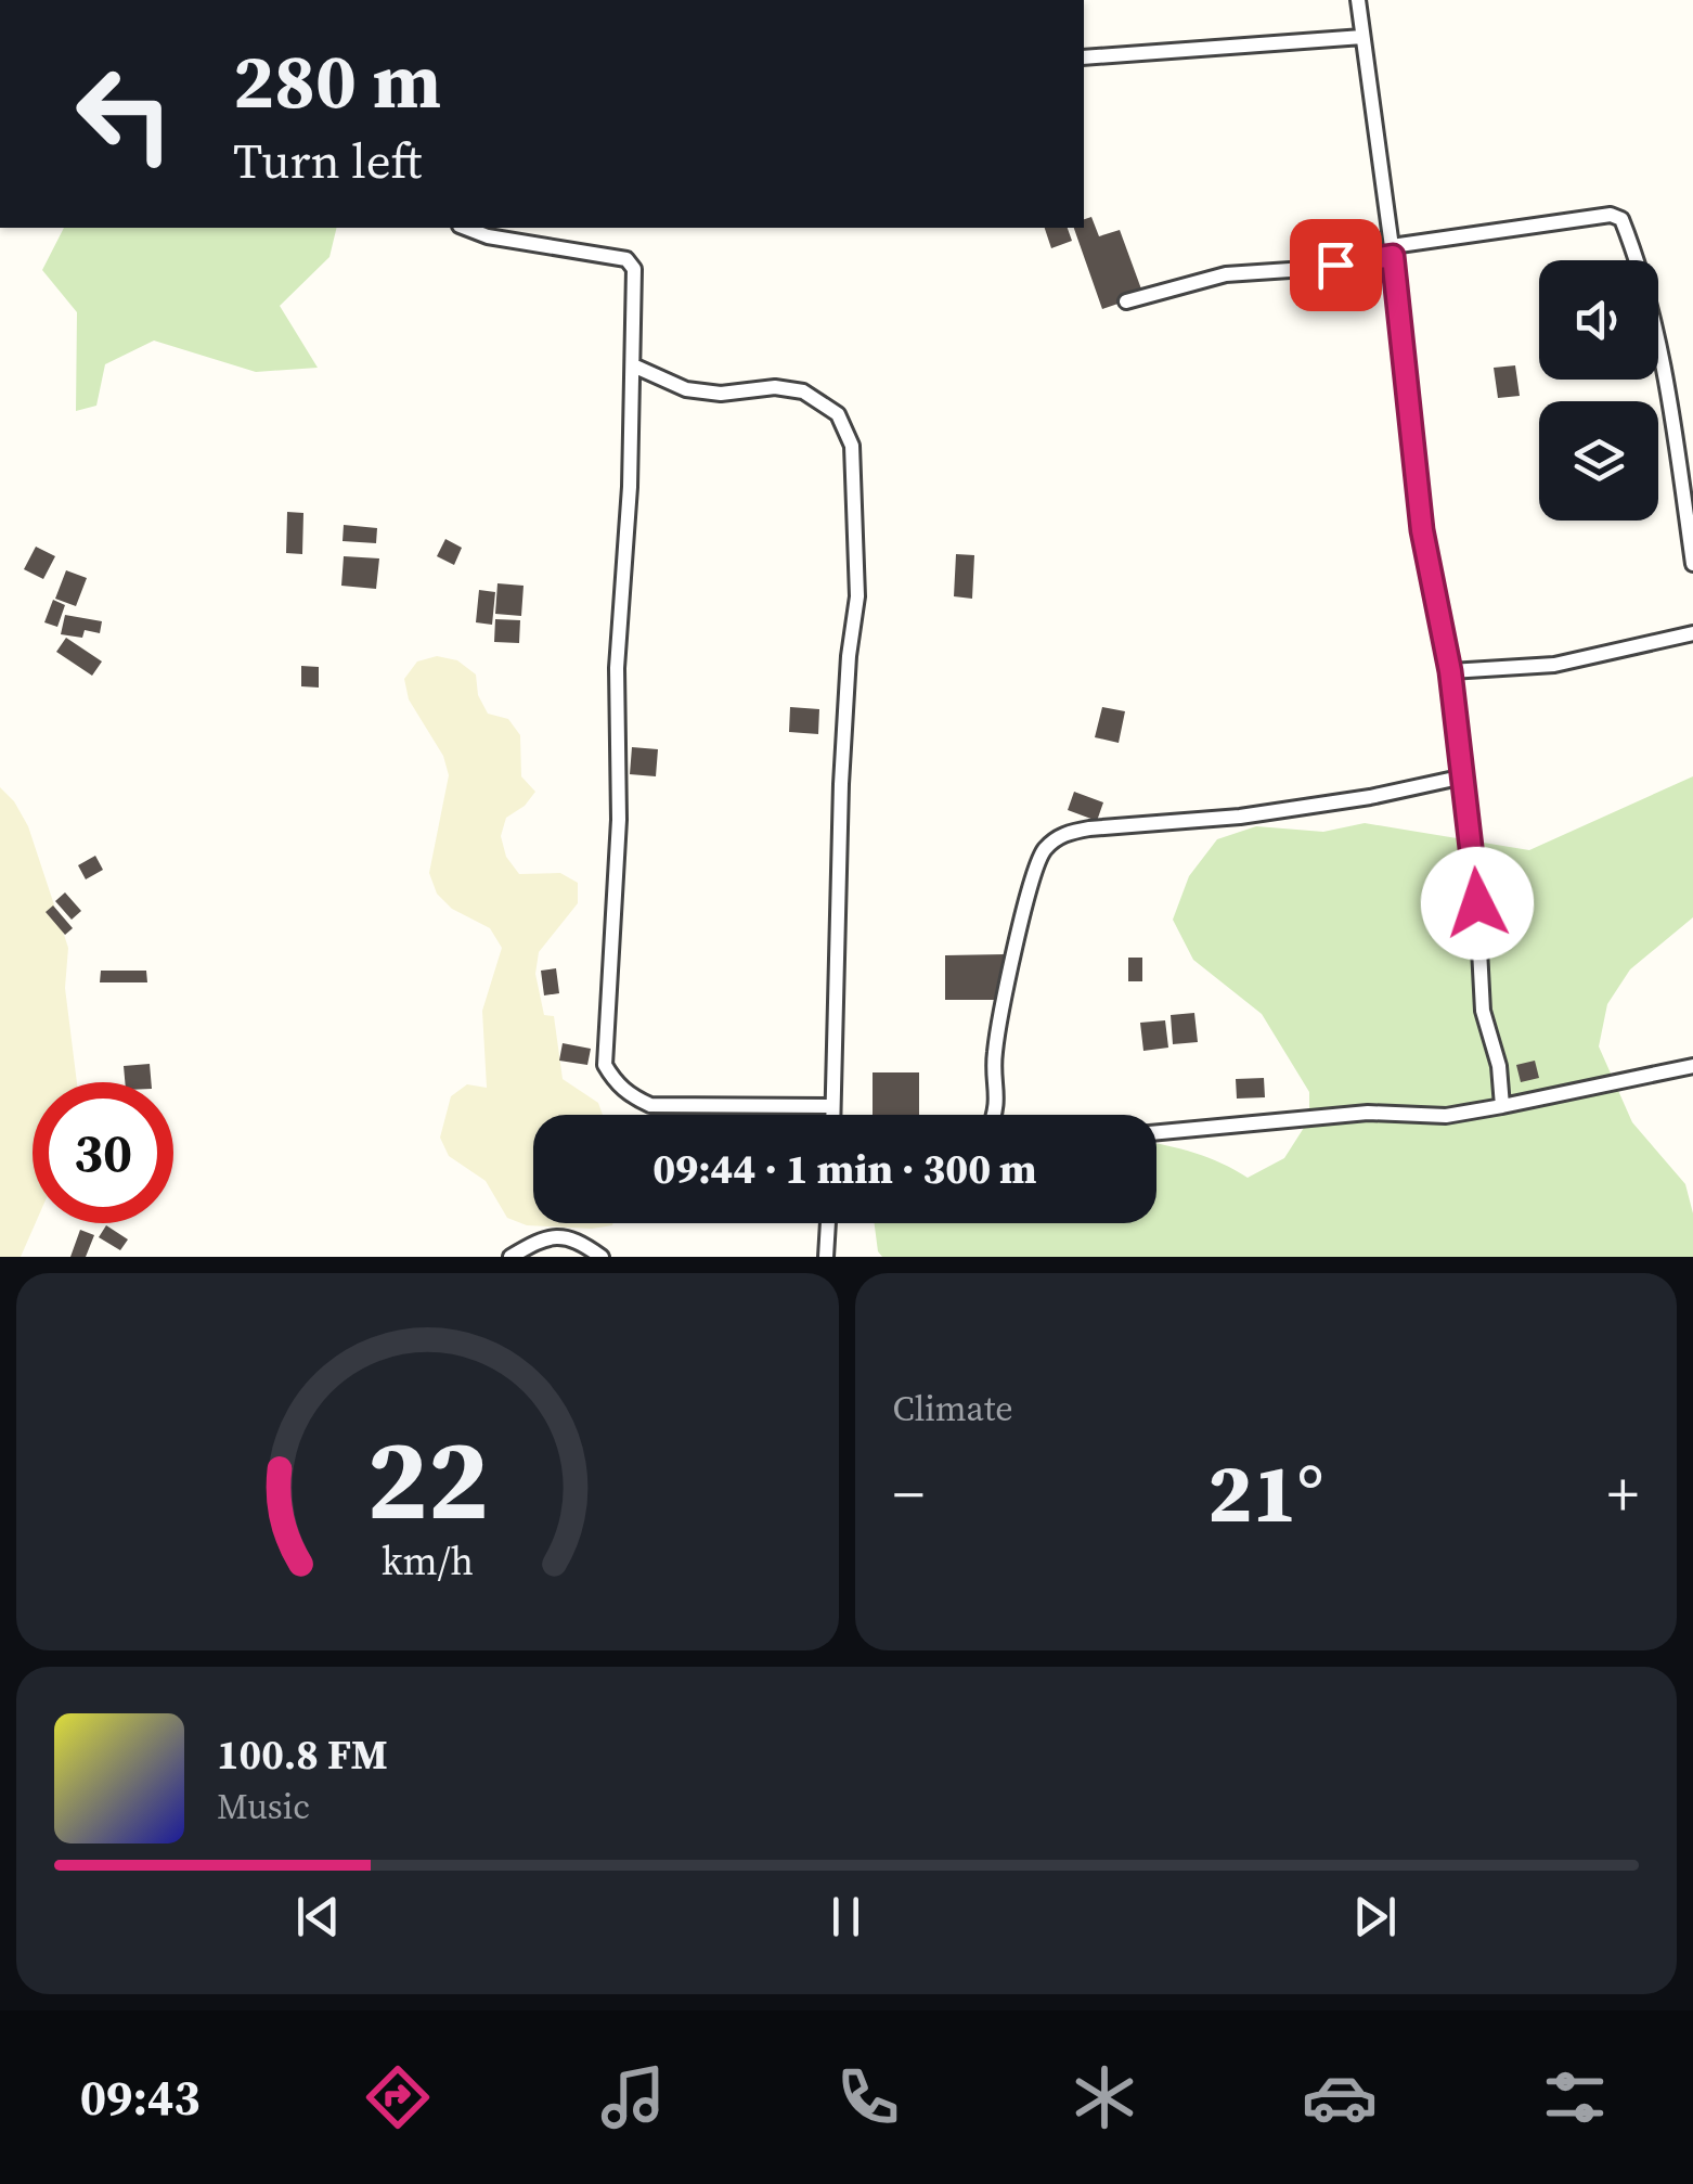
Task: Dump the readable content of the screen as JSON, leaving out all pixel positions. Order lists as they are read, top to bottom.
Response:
{
  "page": {
    "turn": ["280 m", "Turn left"],
    "limit": "30",
    "trip": "09:44 · 1 min · 300 m",
    "tile": "Climate",
    "heat": ["−", "21°", "+"],
    "song": ["100.8 FM", "Music"],
    "tabs": "09:43",
    "gauge": ["22", "km/h"]
  }
}
